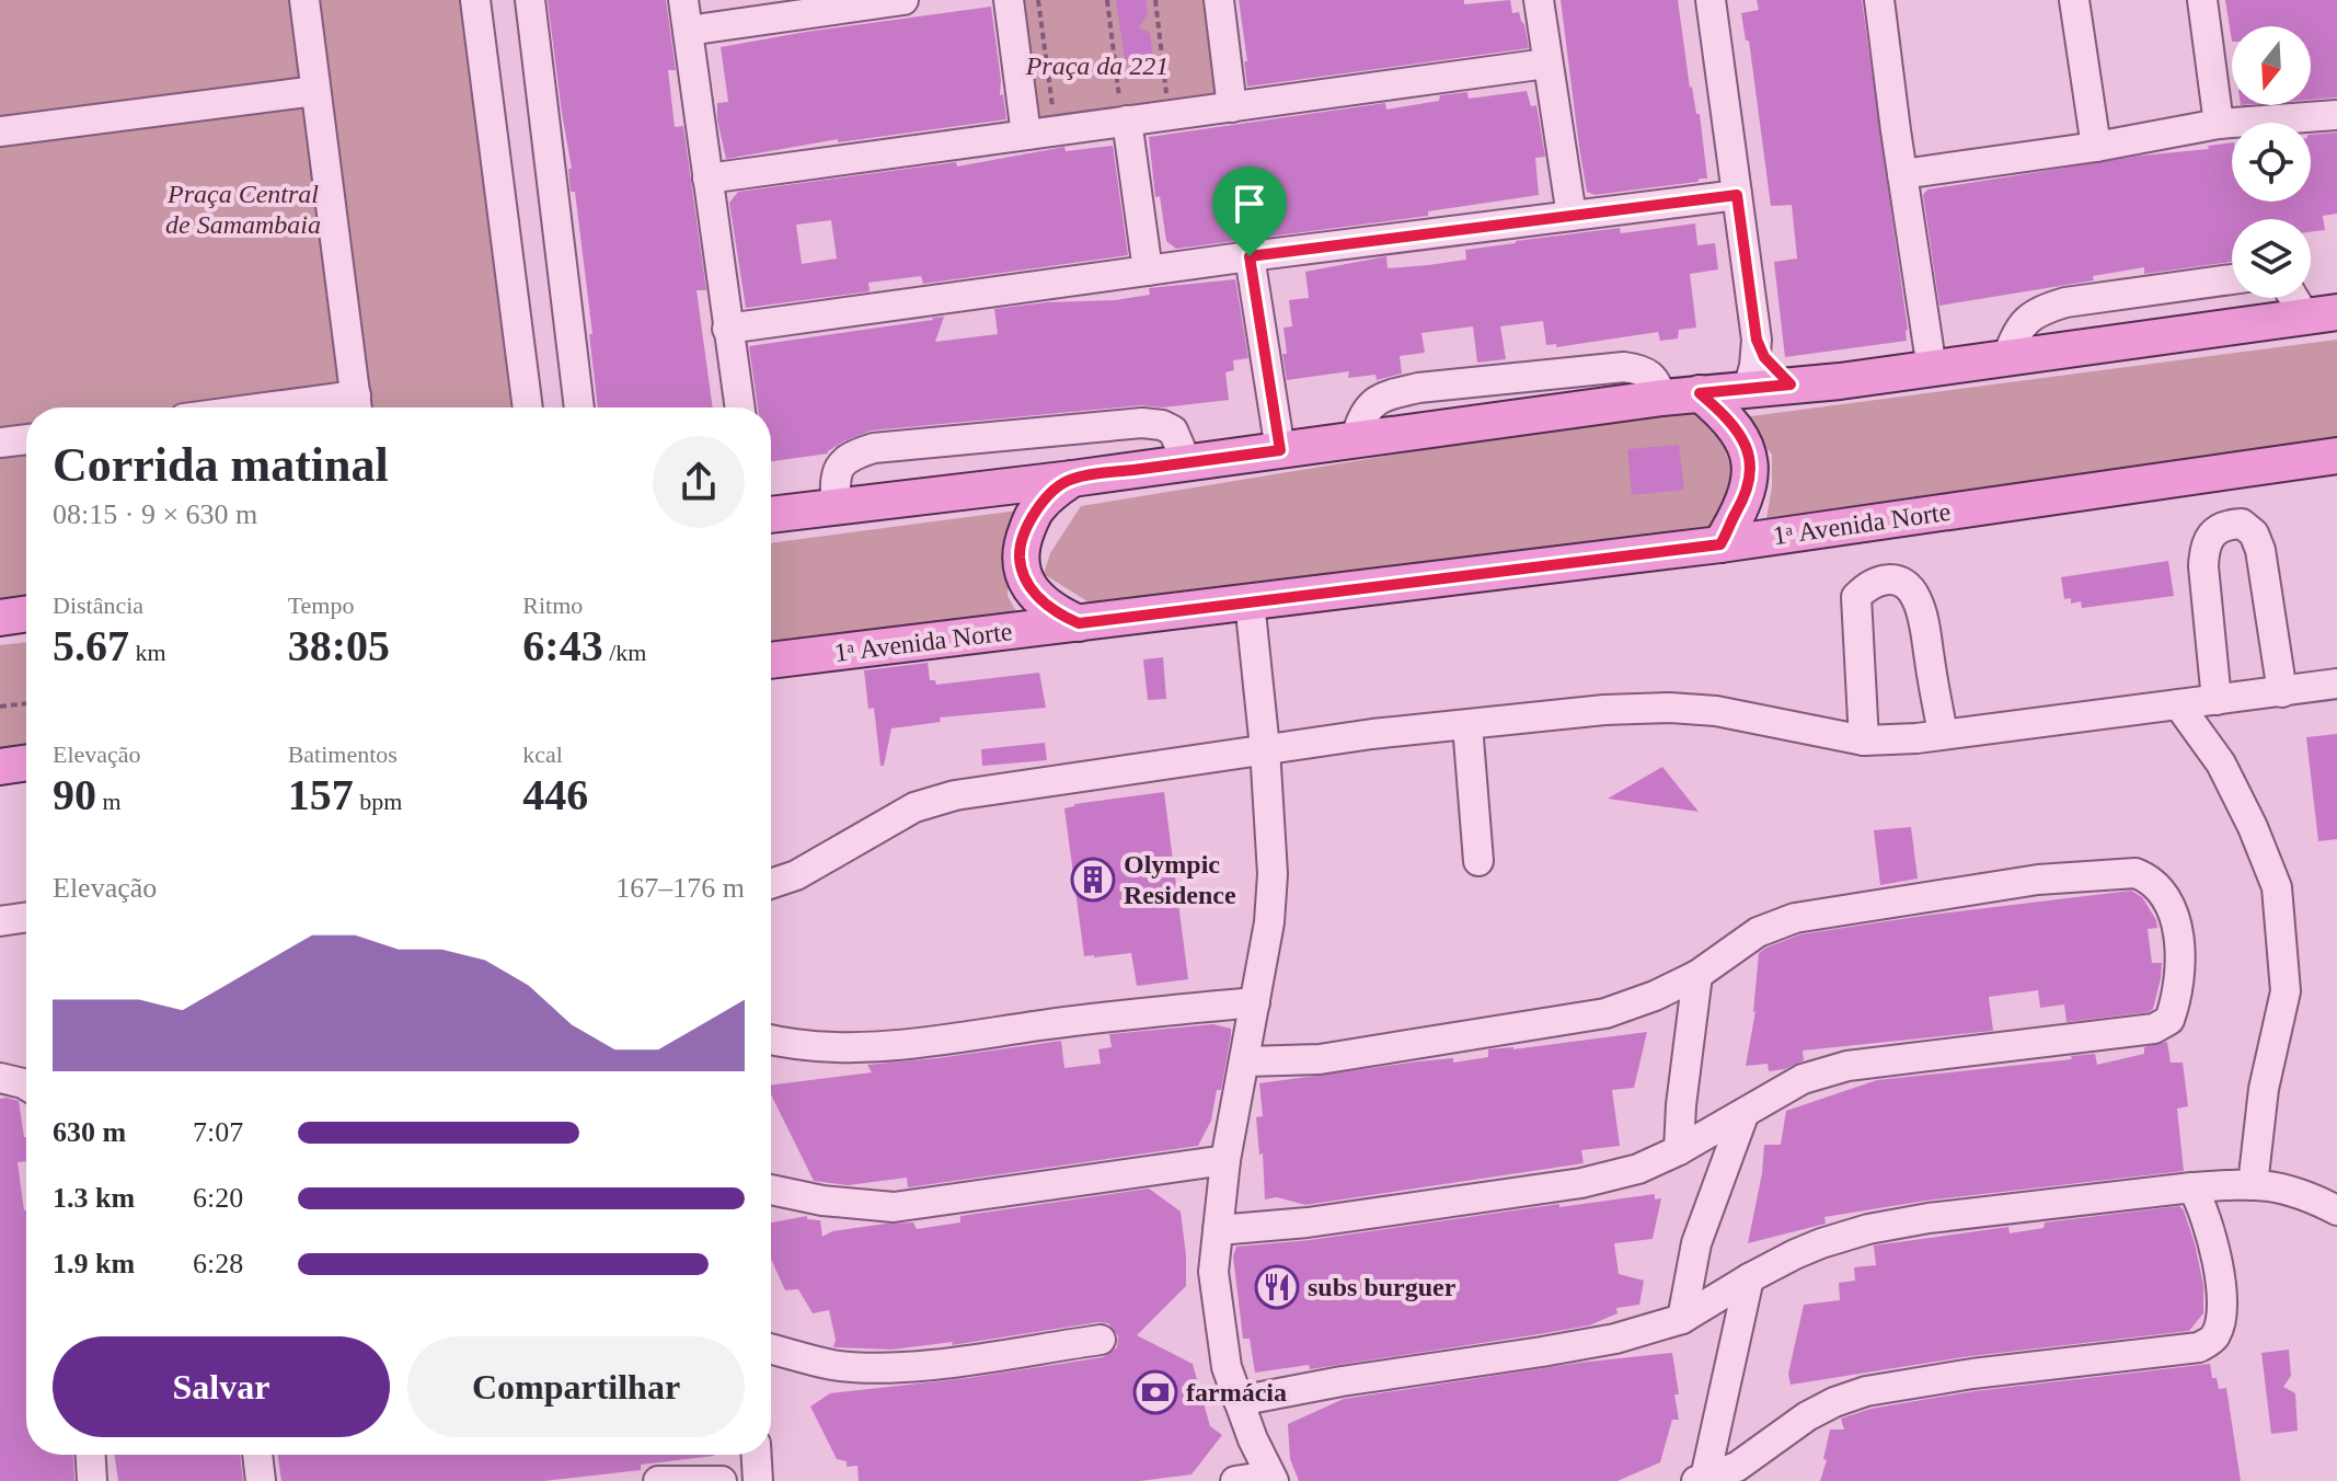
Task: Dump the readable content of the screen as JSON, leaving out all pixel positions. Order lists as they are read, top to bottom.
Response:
{
  "streets": {
    "main road": ["1ᵃ Avenida Norte"]
  },
  "parks": ["Praça da 221", "Praça Central de Samambaia"],
  "places": {
    "building": ["Olympic Residence"],
    "restaurant": ["subs burguer"],
    "bank": ["farmácia"]
  },
  "north": "bottom",
  "page": {
    "heading": ["Corrida matinal", "08:15 · 9 × 630 m"],
    "stats": [
      ["Distância", "5.67 km"],
      ["Tempo", "38:05"],
      ["Ritmo", "6:43 /km"],
      ["Elevação", "90 m"],
      ["Batimentos", "157 bpm"],
      ["kcal", "446"]
    ],
    "chart": ["Elevação", "167–176 m"],
    "list": [
      {
        "name": "630 m",
        "note": "7:07"
      },
      {
        "name": "1.3 km",
        "note": "6:20"
      },
      {
        "name": "1.9 km",
        "note": "6:28"
      }
    ],
    "buttons": ["Salvar", "Compartilhar"]
  }
}
